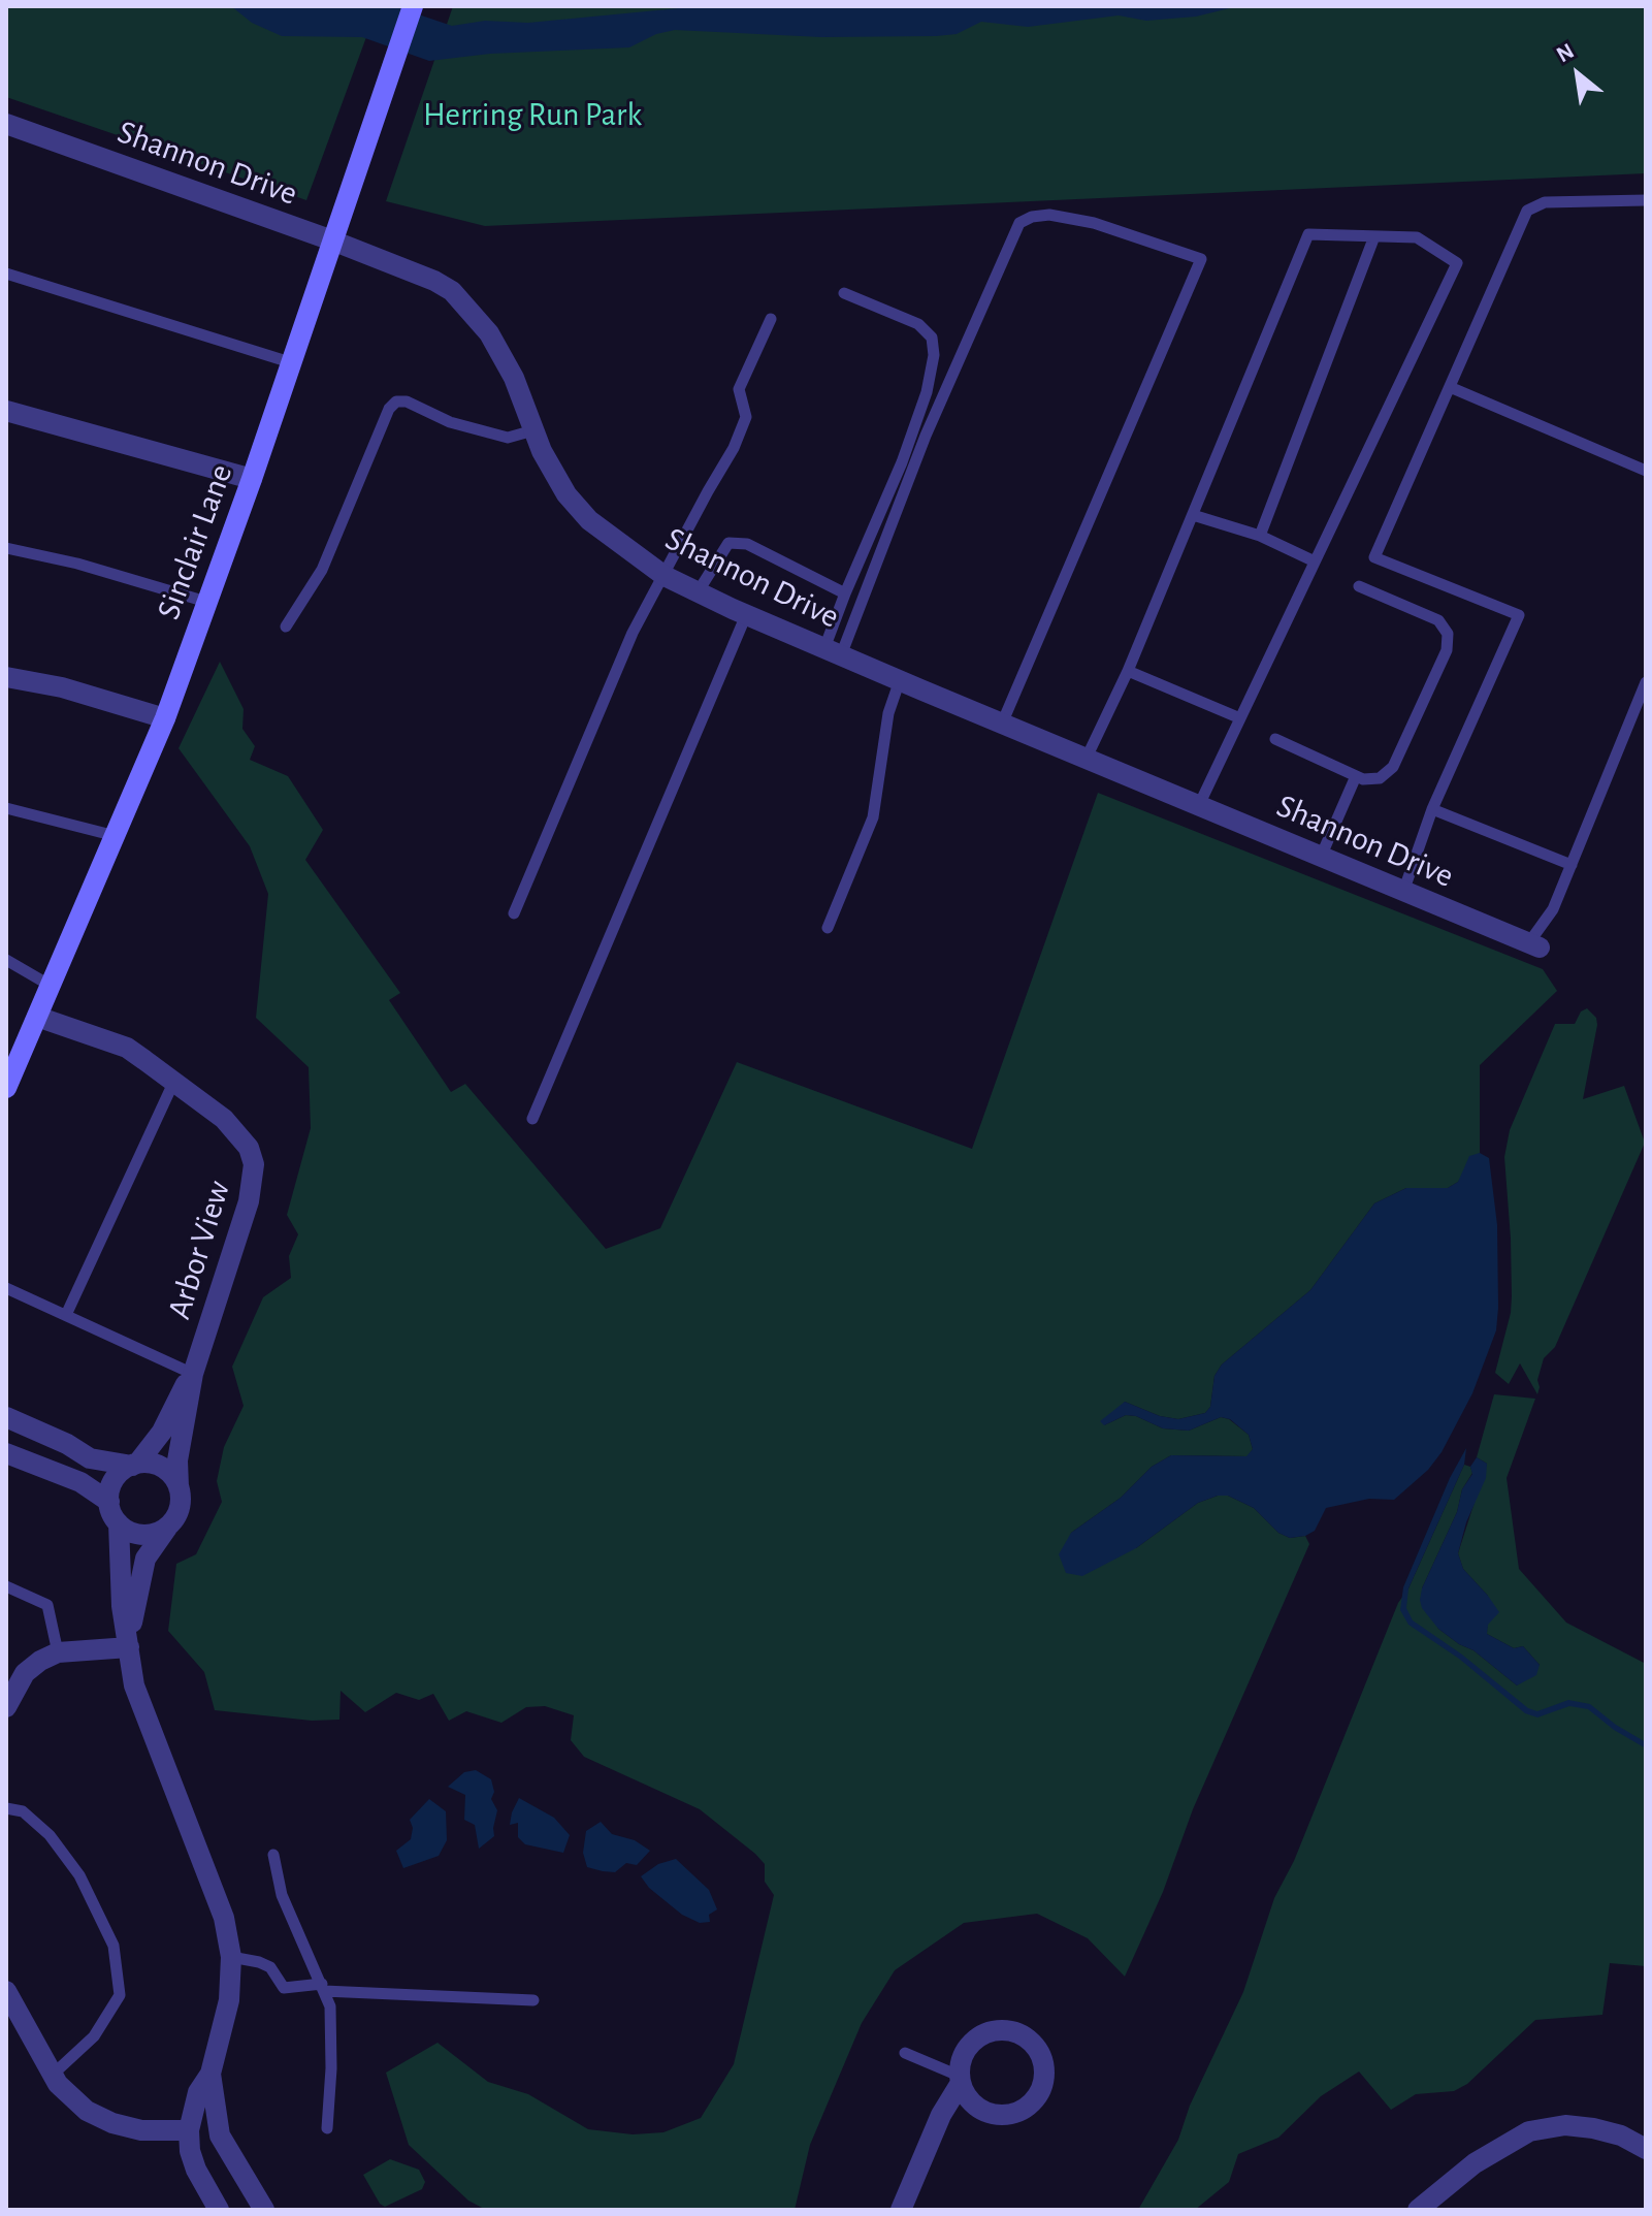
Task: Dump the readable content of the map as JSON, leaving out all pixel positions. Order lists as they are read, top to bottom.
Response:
{
  "streets": {
    "main road": ["Sinclair Lane"],
    "street": ["Shannon Drive", "Arbor View"]
  },
  "crossings": [
    ["Shannon Drive", "Sinclair Lane"],
    ["Sinclair Lane", "Arbor View"]
  ],
  "parks": ["Herring Run Park"],
  "north": "top left"
}
